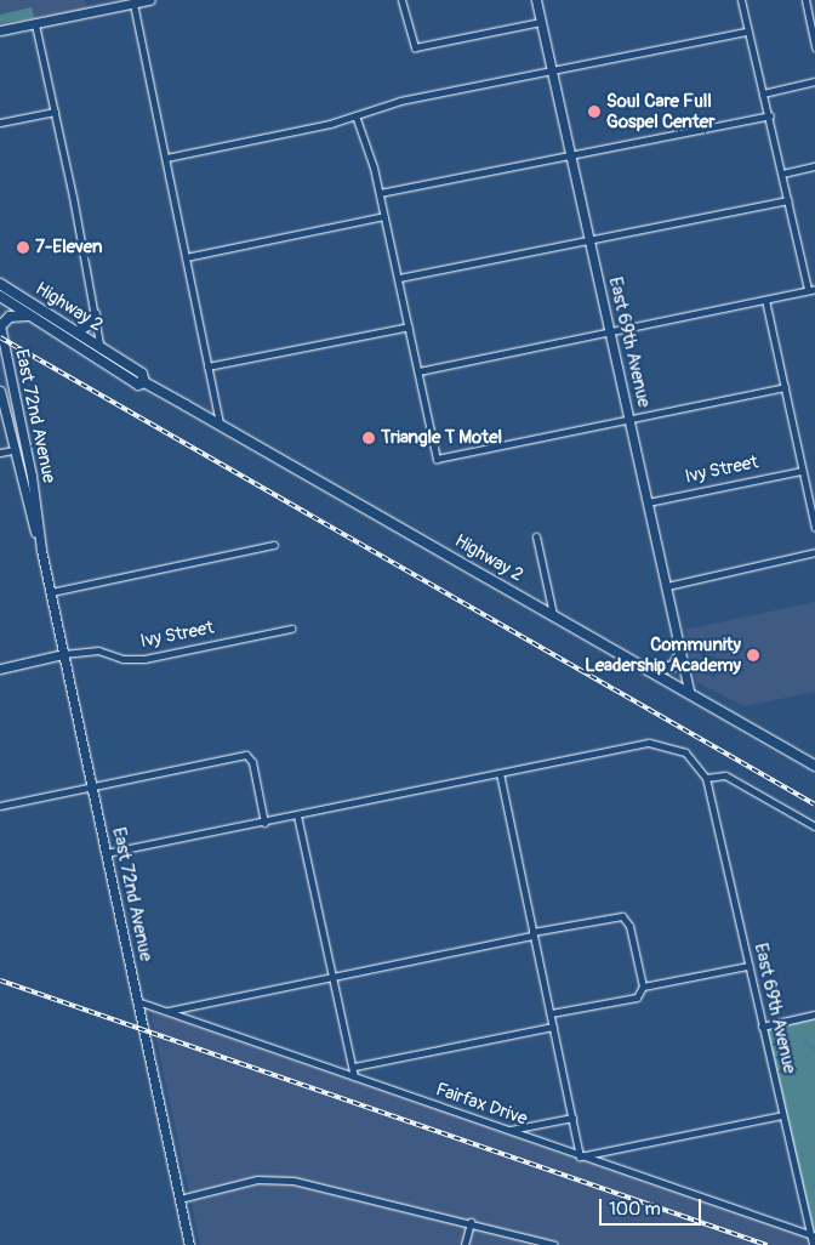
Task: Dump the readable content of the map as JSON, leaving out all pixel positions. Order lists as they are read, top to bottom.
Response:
{
  "streets": {
    "main road": [
      "Highway 2",
      "East 69th Avenue",
      "East 72nd Avenue",
      "Ivy Street"
    ],
    "street": ["Fairfax Drive"]
  },
  "crossings": [
    ["Highway 2", "East 69th Avenue"],
    ["East 69th Avenue", "Ivy Street"],
    ["East 69th Avenue", "Fairfax Drive"],
    ["East 72nd Avenue", "Ivy Street"],
    ["East 72nd Avenue", "Fairfax Drive"]
  ],
  "places": [
    "Soul Care Full Gospel Center",
    "7-Eleven",
    "Triangle T Motel",
    "Community Leadership Academy"
  ],
  "scale_bar": "100 m"
}
